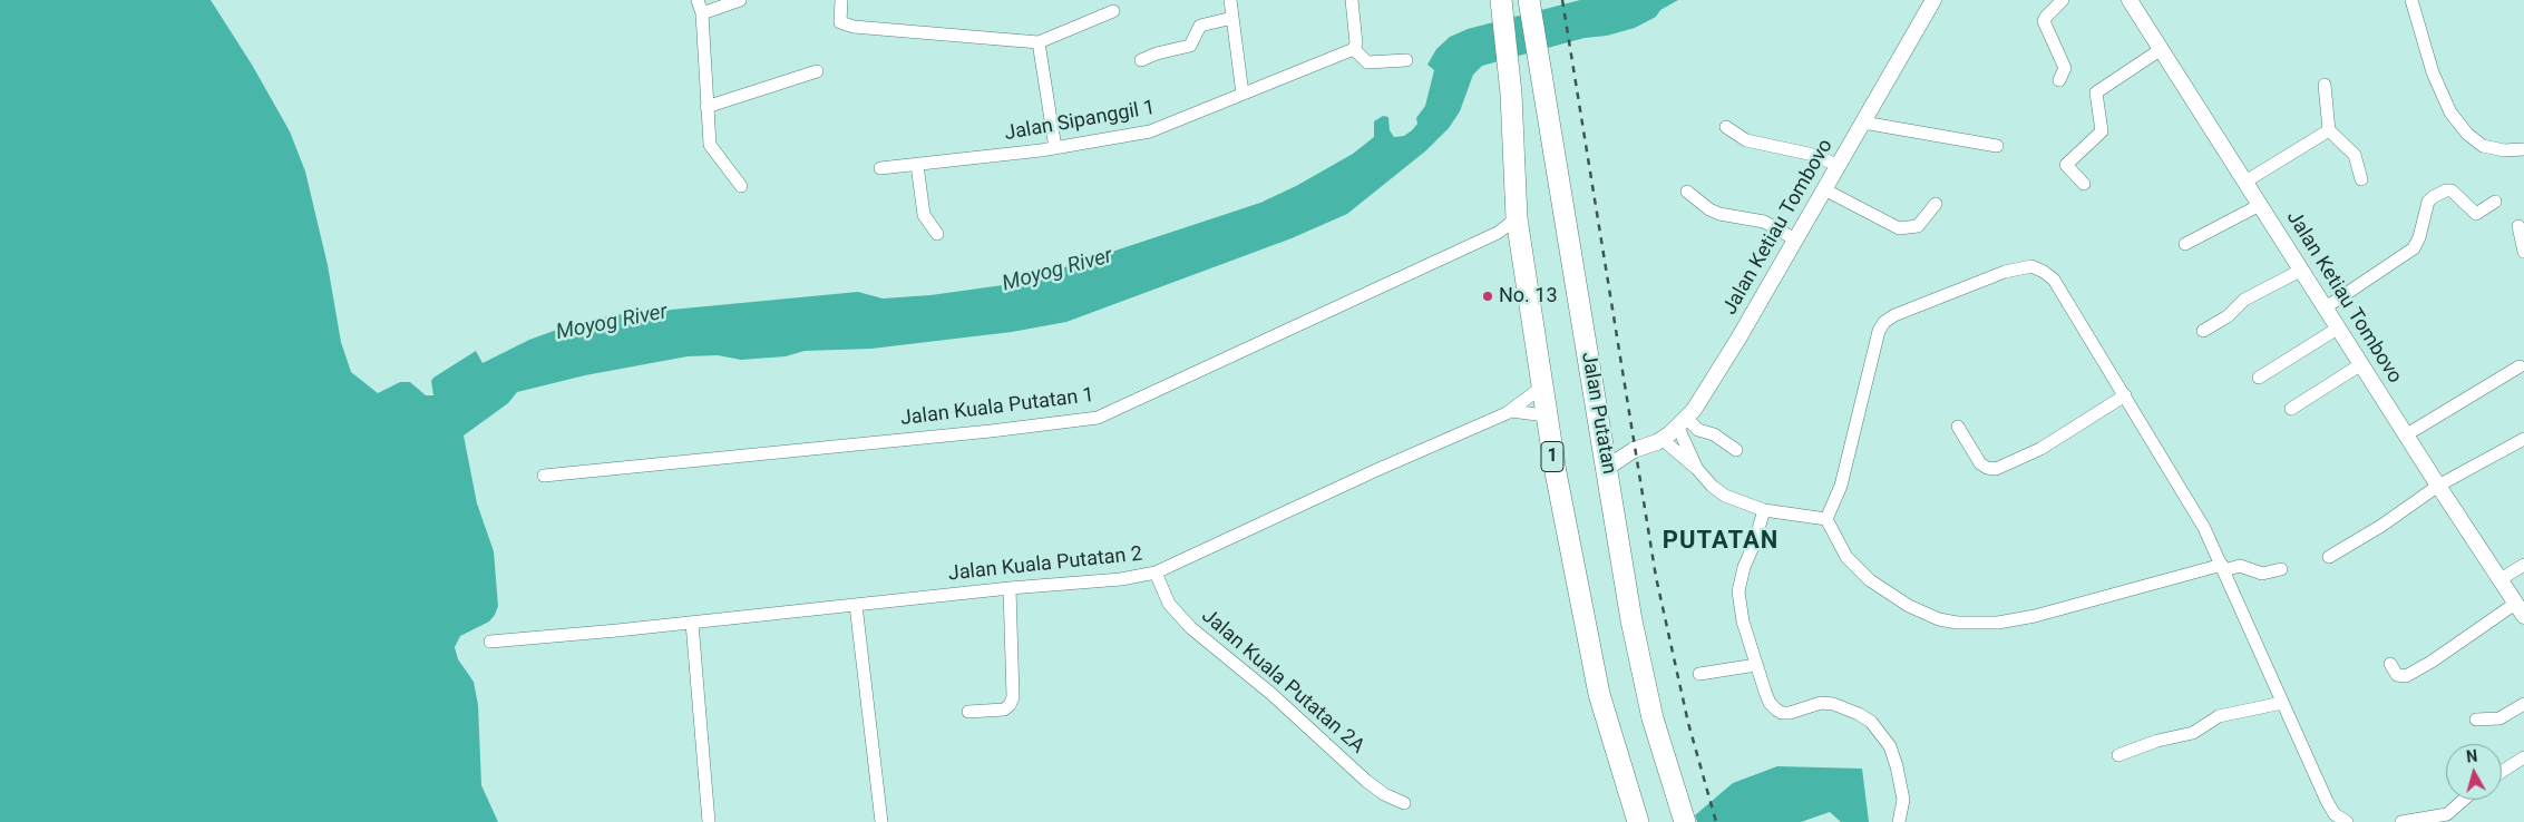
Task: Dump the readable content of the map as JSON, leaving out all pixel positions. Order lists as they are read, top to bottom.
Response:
{
  "streets": {
    "highway": ["Jalan Putatan", "1"],
    "street": [
      "Jalan Sipanggil 1",
      "Jalan Ketiau Tombovo",
      "Jalan Kuala Putatan 1",
      "Jalan Kuala Putatan 2",
      "Jalan Kuala Putatan 2A"
    ]
  },
  "crossings": [
    ["Jalan Ketiau Tombovo", "Jalan Putatan"],
    ["Jalan Kuala Putatan 1", "1"],
    ["1", "Jalan Kuala Putatan 2"],
    ["Jalan Kuala Putatan 2", "Jalan Kuala Putatan 2A"]
  ],
  "districts": ["PUTATAN"],
  "water": ["Moyog River"],
  "places": ["No. 13"],
  "north": "top"
}
